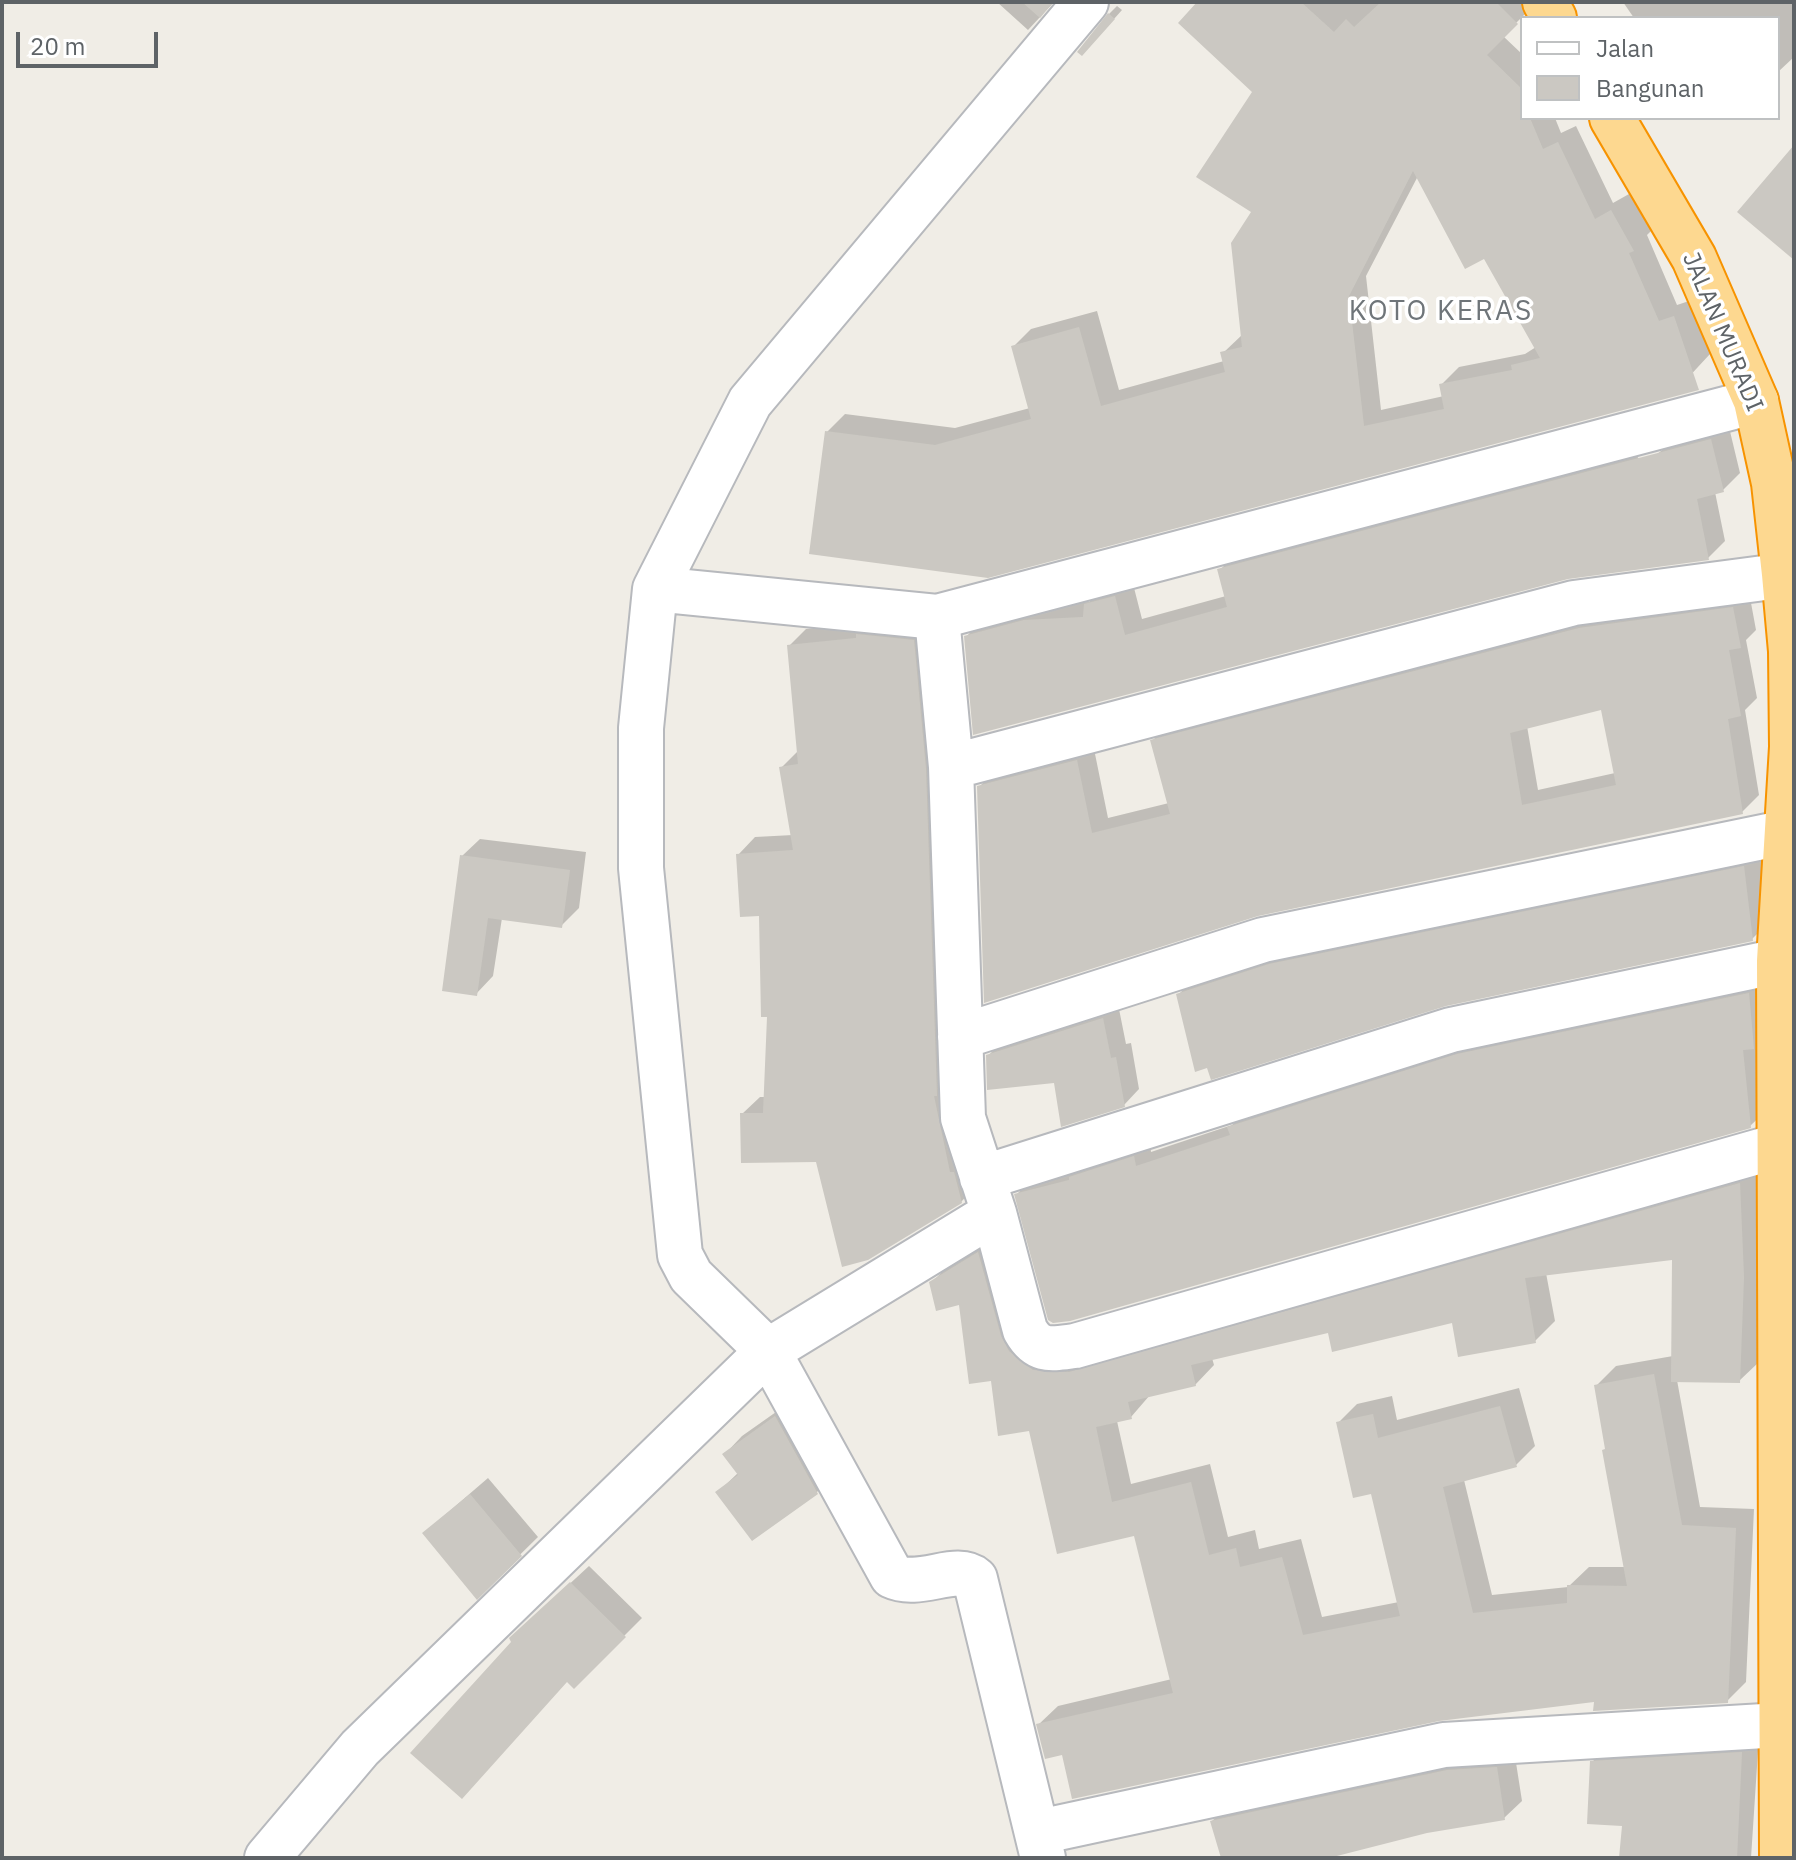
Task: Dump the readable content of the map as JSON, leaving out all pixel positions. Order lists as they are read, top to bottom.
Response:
{
  "streets": {
    "highway": ["JALAN MURADI"]
  },
  "districts": ["KOTO KERAS"],
  "legend": ["Jalan", "Bangunan"],
  "scale_bar": "20 m"
}
